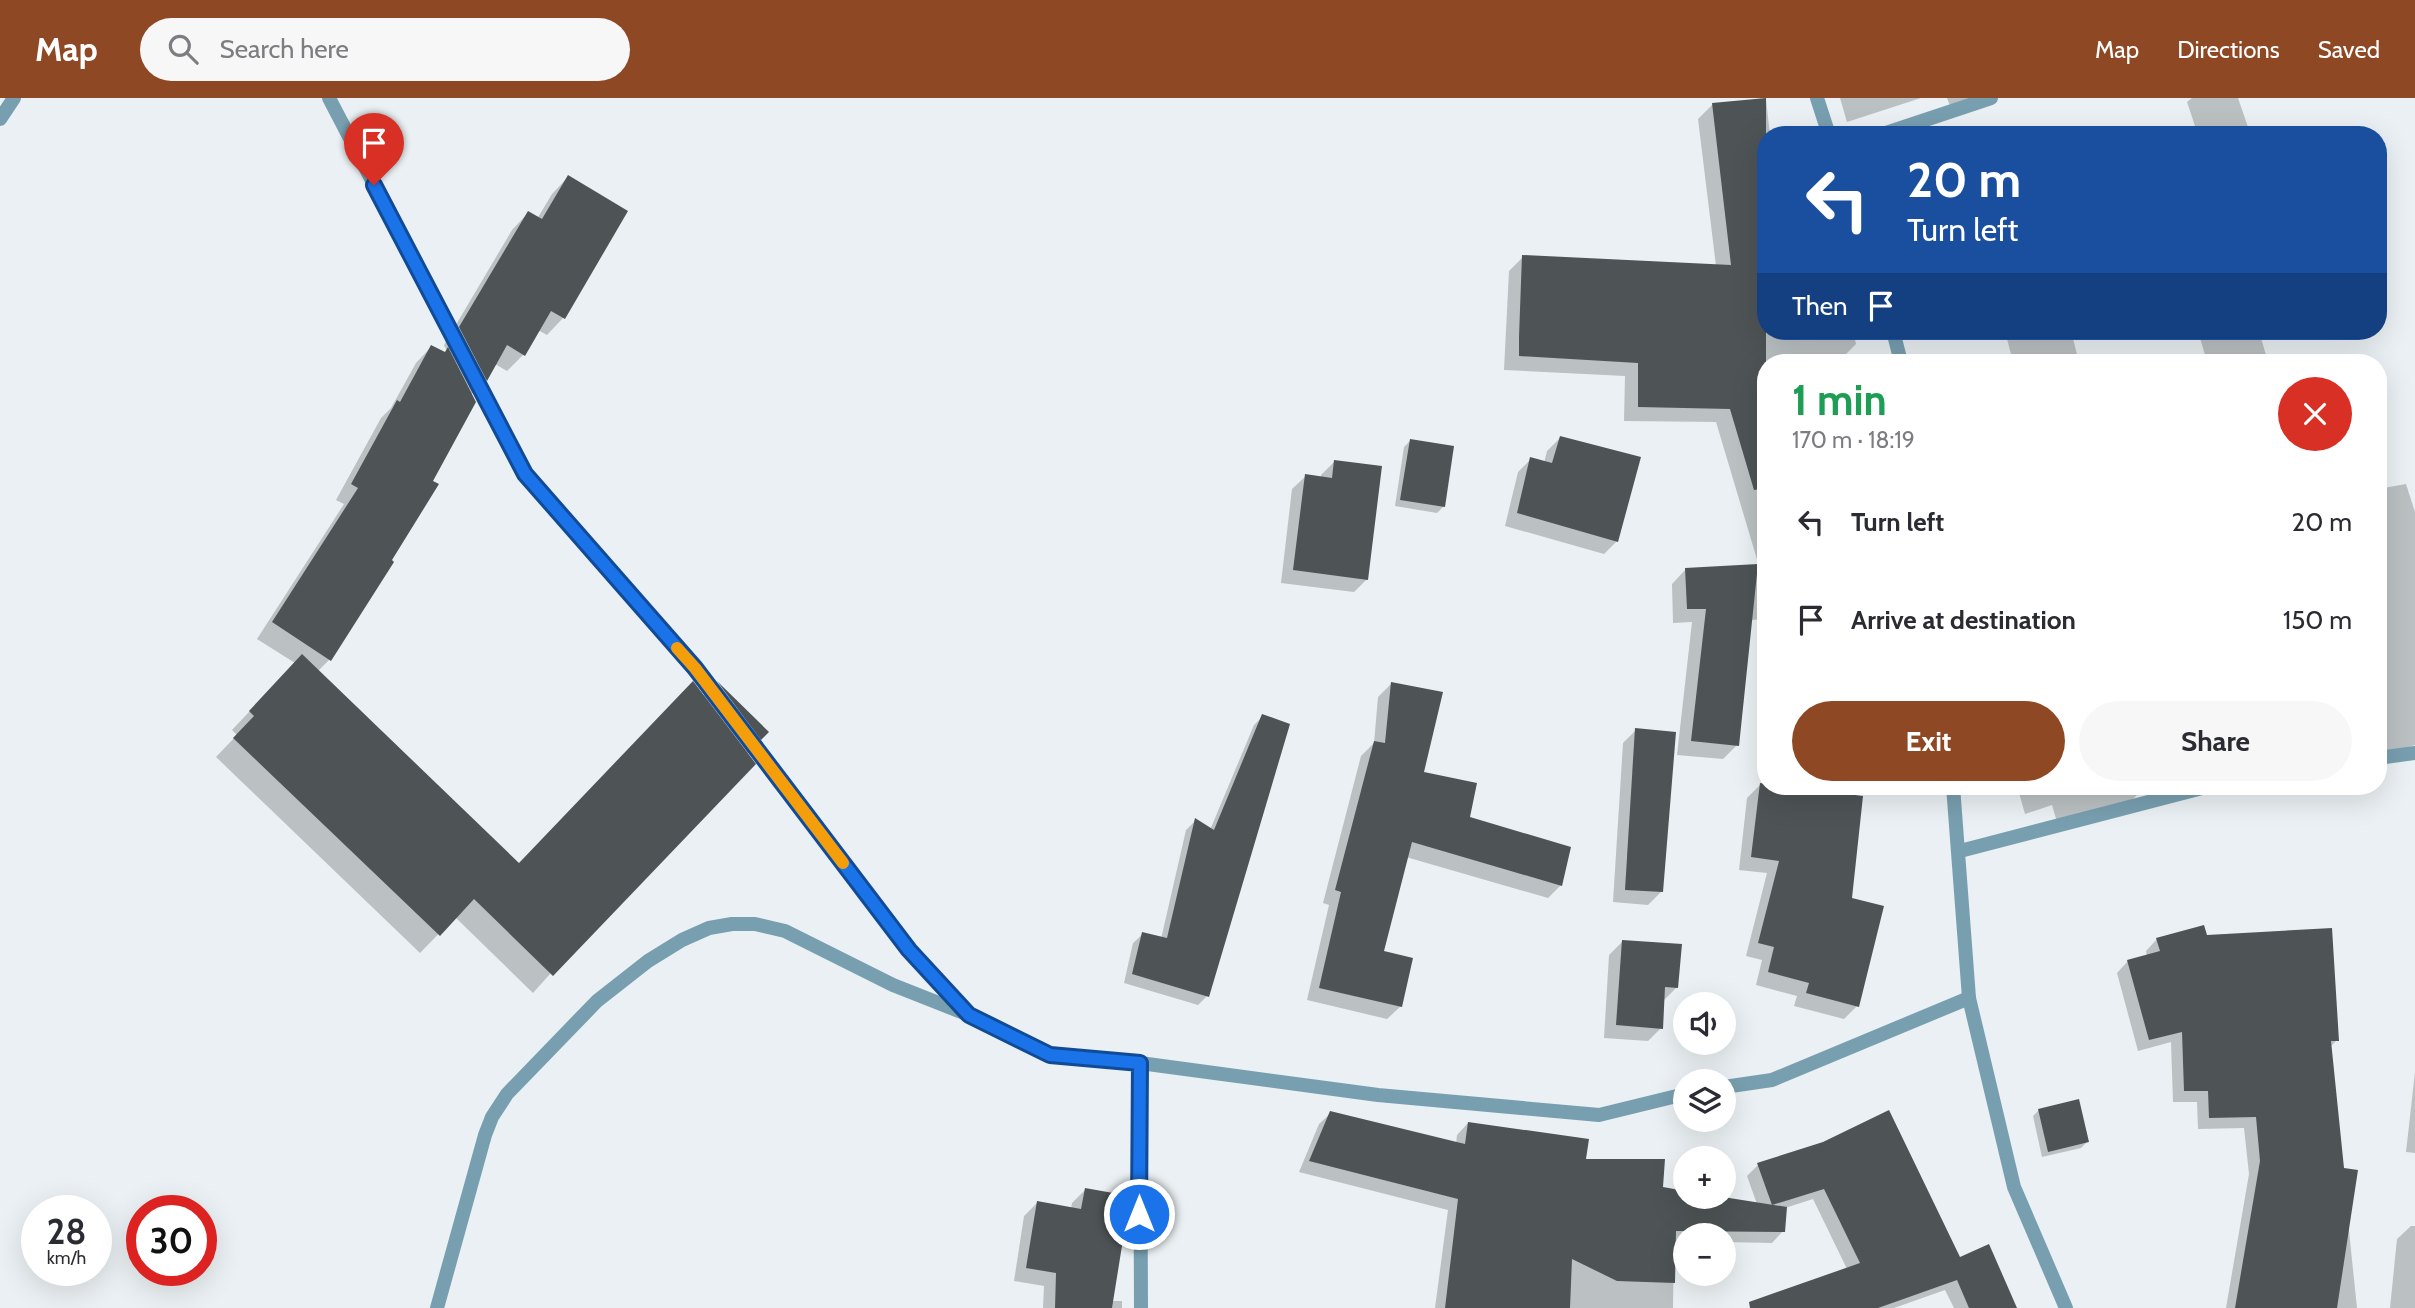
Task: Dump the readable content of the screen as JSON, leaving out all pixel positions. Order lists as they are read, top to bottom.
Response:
{
  "page": {
    "header": "Map",
    "search": "Search here",
    "nav": ["Map", "Directions", "Saved"],
    "turn": ["20 m", "Turn left"],
    "then": "Then",
    "heading": ["1 min", "170 m · 18:19"],
    "list": [
      {
        "name": "Turn left",
        "value": "20 m"
      },
      {
        "name": "Arrive at destination",
        "value": "150 m"
      }
    ],
    "buttons": ["Exit", "Share"],
    "map_buttons": ["+", "−"],
    "speed": "28 km/h",
    "limit": "30"
  }
}
